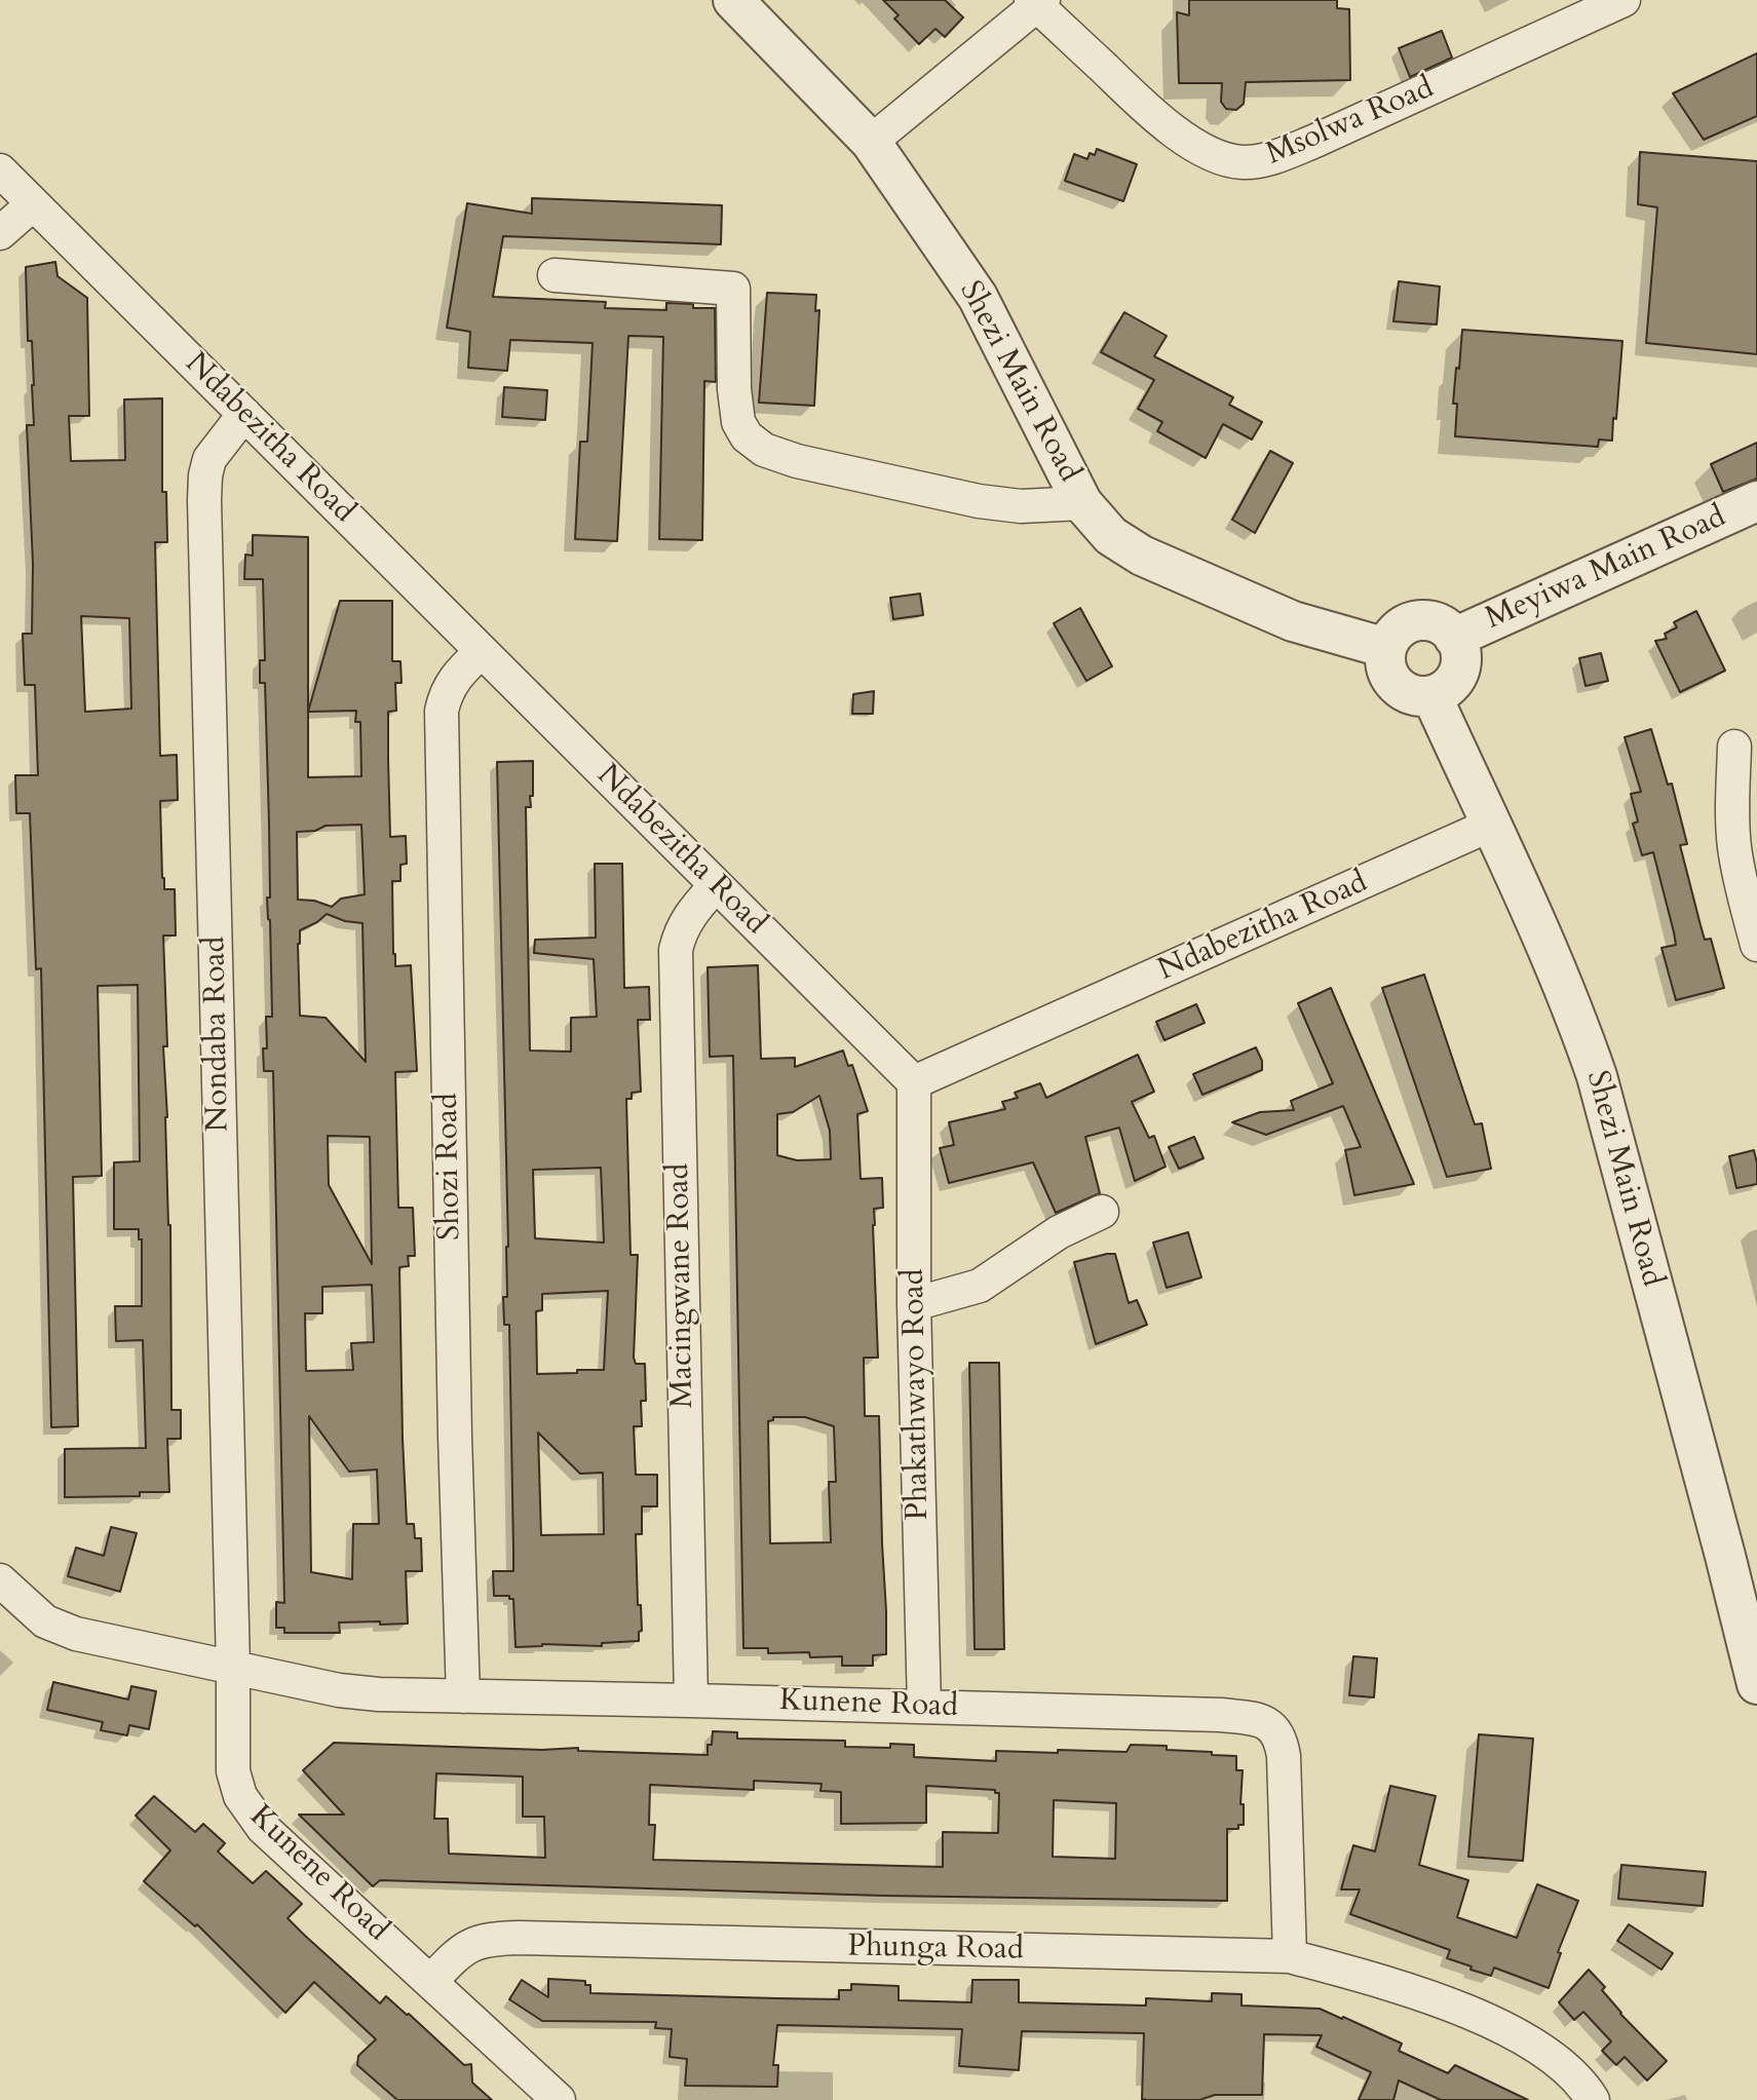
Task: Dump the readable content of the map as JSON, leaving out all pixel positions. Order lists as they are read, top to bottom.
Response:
{
  "streets": {
    "street": [
      "Msolwa Road",
      "Shezi Main Road",
      "Ndabezitha Road",
      "Meyiwa Main Road",
      "Nondaba Road",
      "Shozi Road",
      "Macingwane Road",
      "Phakathwayo Road",
      "Kunene Road",
      "Phunga Road"
    ]
  },
  "crossings": [
    ["Shezi Main Road", "Ndabezitha Road"],
    ["Shezi Main Road", "Meyiwa Main Road"],
    ["Ndabezitha Road", "Nondaba Road"],
    ["Ndabezitha Road", "Shozi Road"],
    ["Ndabezitha Road", "Macingwane Road"],
    ["Ndabezitha Road", "Phakathwayo Road"],
    ["Nondaba Road", "Kunene Road"],
    ["Shozi Road", "Kunene Road"],
    ["Macingwane Road", "Kunene Road"],
    ["Phakathwayo Road", "Kunene Road"],
    ["Kunene Road", "Phunga Road"]
  ]
}
